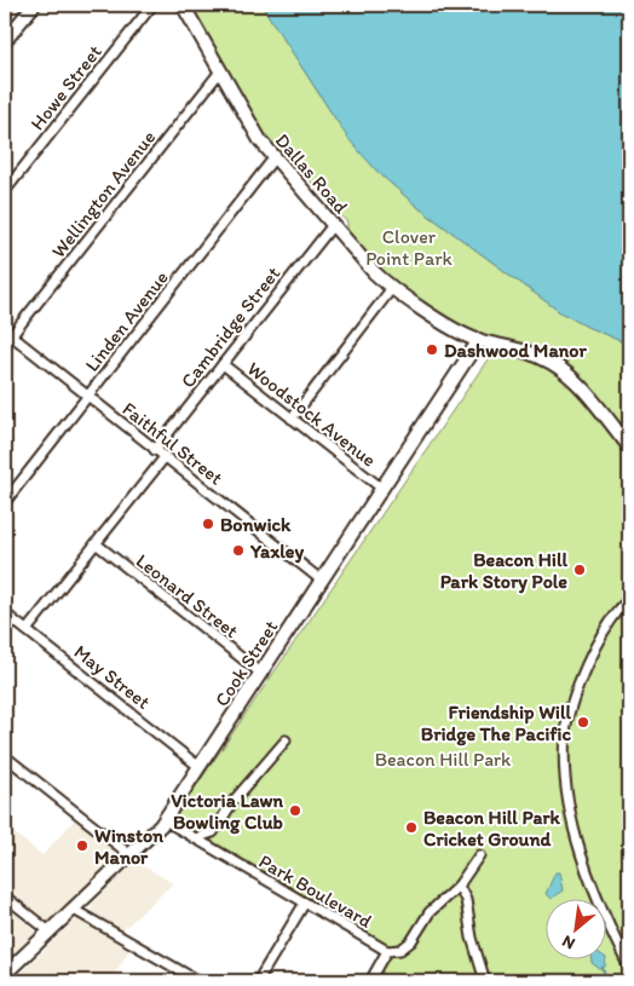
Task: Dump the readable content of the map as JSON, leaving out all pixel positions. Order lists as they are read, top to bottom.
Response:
{
  "streets": {
    "main road": ["Dallas Road", "Cook Street"],
    "street": [
      "Howe Street",
      "Wellington Avenue",
      "Linden Avenue",
      "Cambridge Street",
      "Woodstock Avenue",
      "Faithful Street",
      "Leonard Street",
      "May Street",
      "Park Boulevard"
    ]
  },
  "crossings": [
    ["Dallas Road", "Wellington Avenue"],
    ["Dallas Road", "Linden Avenue"],
    ["Dallas Road", "Cambridge Street"],
    ["Dallas Road", "Cook Street"],
    ["Wellington Avenue", "Faithful Street"],
    ["Linden Avenue", "Faithful Street"],
    ["Cambridge Street", "Woodstock Avenue"],
    ["Cambridge Street", "Faithful Street"],
    ["Woodstock Avenue", "Cook Street"],
    ["Faithful Street", "Cook Street"],
    ["Leonard Street", "Cook Street"],
    ["Cook Street", "May Street"],
    ["Cook Street", "Park Boulevard"]
  ],
  "parks": ["Clover Point Park", "Beacon Hill Park"],
  "places": [
    "Dashwood Manor",
    "Bonwick",
    "Yaxley",
    "Beacon Hill Park Story Pole",
    "Friendship Will Bridge The Pacific",
    "Victoria Lawn Bowling Club",
    "Beacon Hill Park Cricket Ground",
    "Winston Manor"
  ],
  "north": "bottom left"
}
